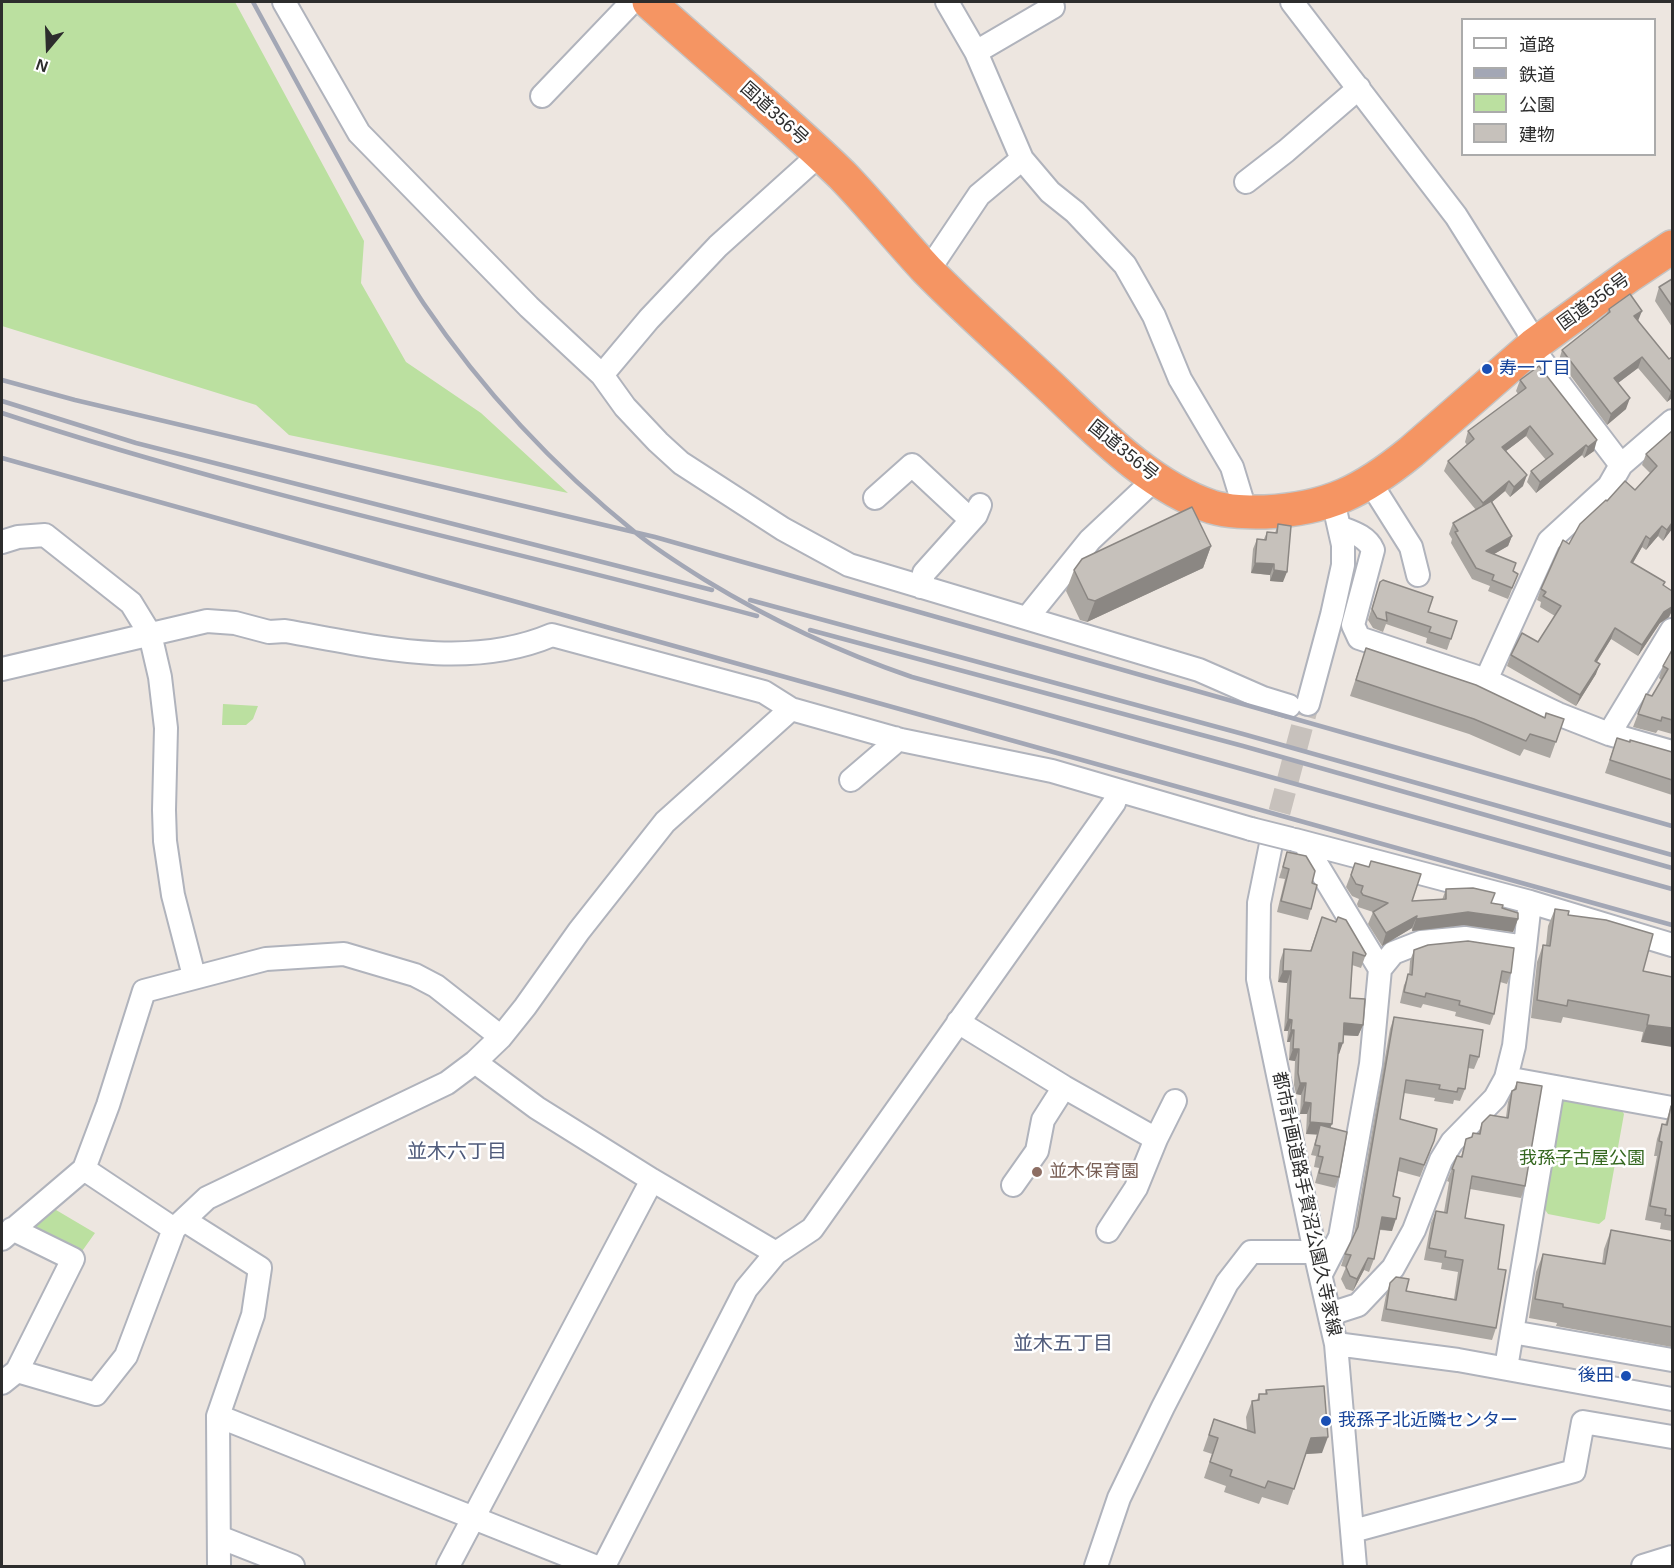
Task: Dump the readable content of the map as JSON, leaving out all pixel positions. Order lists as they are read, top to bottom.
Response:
{
  "streets": {
    "highway": ["国道356号"],
    "street": ["都市計画道路手賀沼公園久寺家線"]
  },
  "districts": ["並木六丁目", "並木五丁目"],
  "parks": ["我孫子古屋公園"],
  "places": [
    "寿一丁目",
    "並木保育園",
    "後田",
    "我孫子北近隣センター"
  ],
  "legend": [
    "道路",
    "鉄道",
    "公園",
    "建物"
  ],
  "north": "bottom"
}
